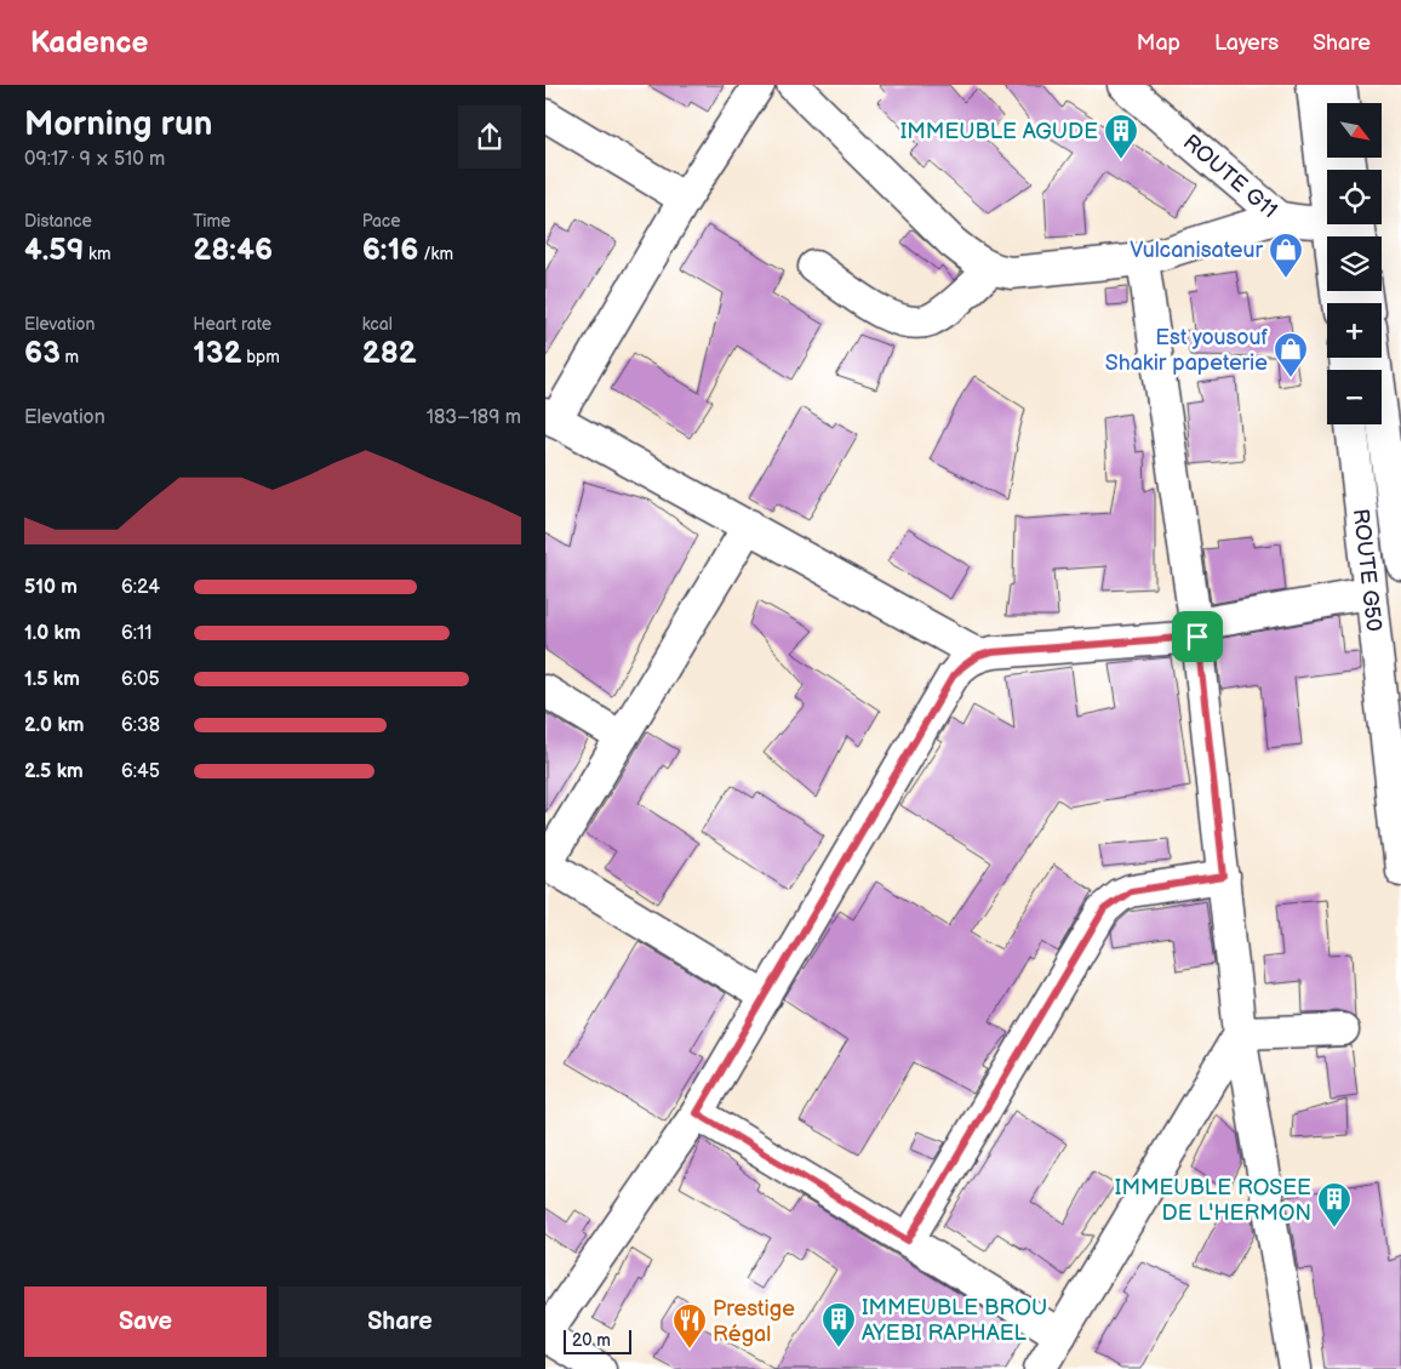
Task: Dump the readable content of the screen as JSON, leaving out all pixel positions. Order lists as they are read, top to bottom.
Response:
{
  "streets": {
    "street": ["ROUTE G11", "ROUTE G50"]
  },
  "places": {
    "building": ["IMMEUBLE AGUDE", "IMMEUBLE ROSEE DE L'HERMON", "IMMEUBLE BROU AYEBI RAPHAEL"],
    "shop": ["Vulcanisateur", "Est yousouf Shakir papeterie"],
    "restaurant": ["Prestige Régal"]
  },
  "scale_bar": "20 m",
  "north": "bottom right",
  "page": {
    "header": "Kadence",
    "nav": ["Map", "Layers", "Share"],
    "heading": ["Morning run", "09:17 · 9 × 510 m"],
    "map_buttons": ["+", "−"],
    "stats": [
      ["Distance", "4.59 km"],
      ["Time", "28:46"],
      ["Pace", "6:16 /km"],
      ["Elevation", "63 m"],
      ["Heart rate", "132 bpm"],
      ["kcal", "282"]
    ],
    "chart": ["Elevation", "183–189 m"],
    "list": [
      {
        "name": "510 m",
        "note": "6:24"
      },
      {
        "name": "1.0 km",
        "note": "6:11"
      },
      {
        "name": "1.5 km",
        "note": "6:05"
      },
      {
        "name": "2.0 km",
        "note": "6:38"
      },
      {
        "name": "2.5 km",
        "note": "6:45"
      }
    ],
    "buttons": ["Save", "Share"],
    "scale": "20 m"
  }
}
